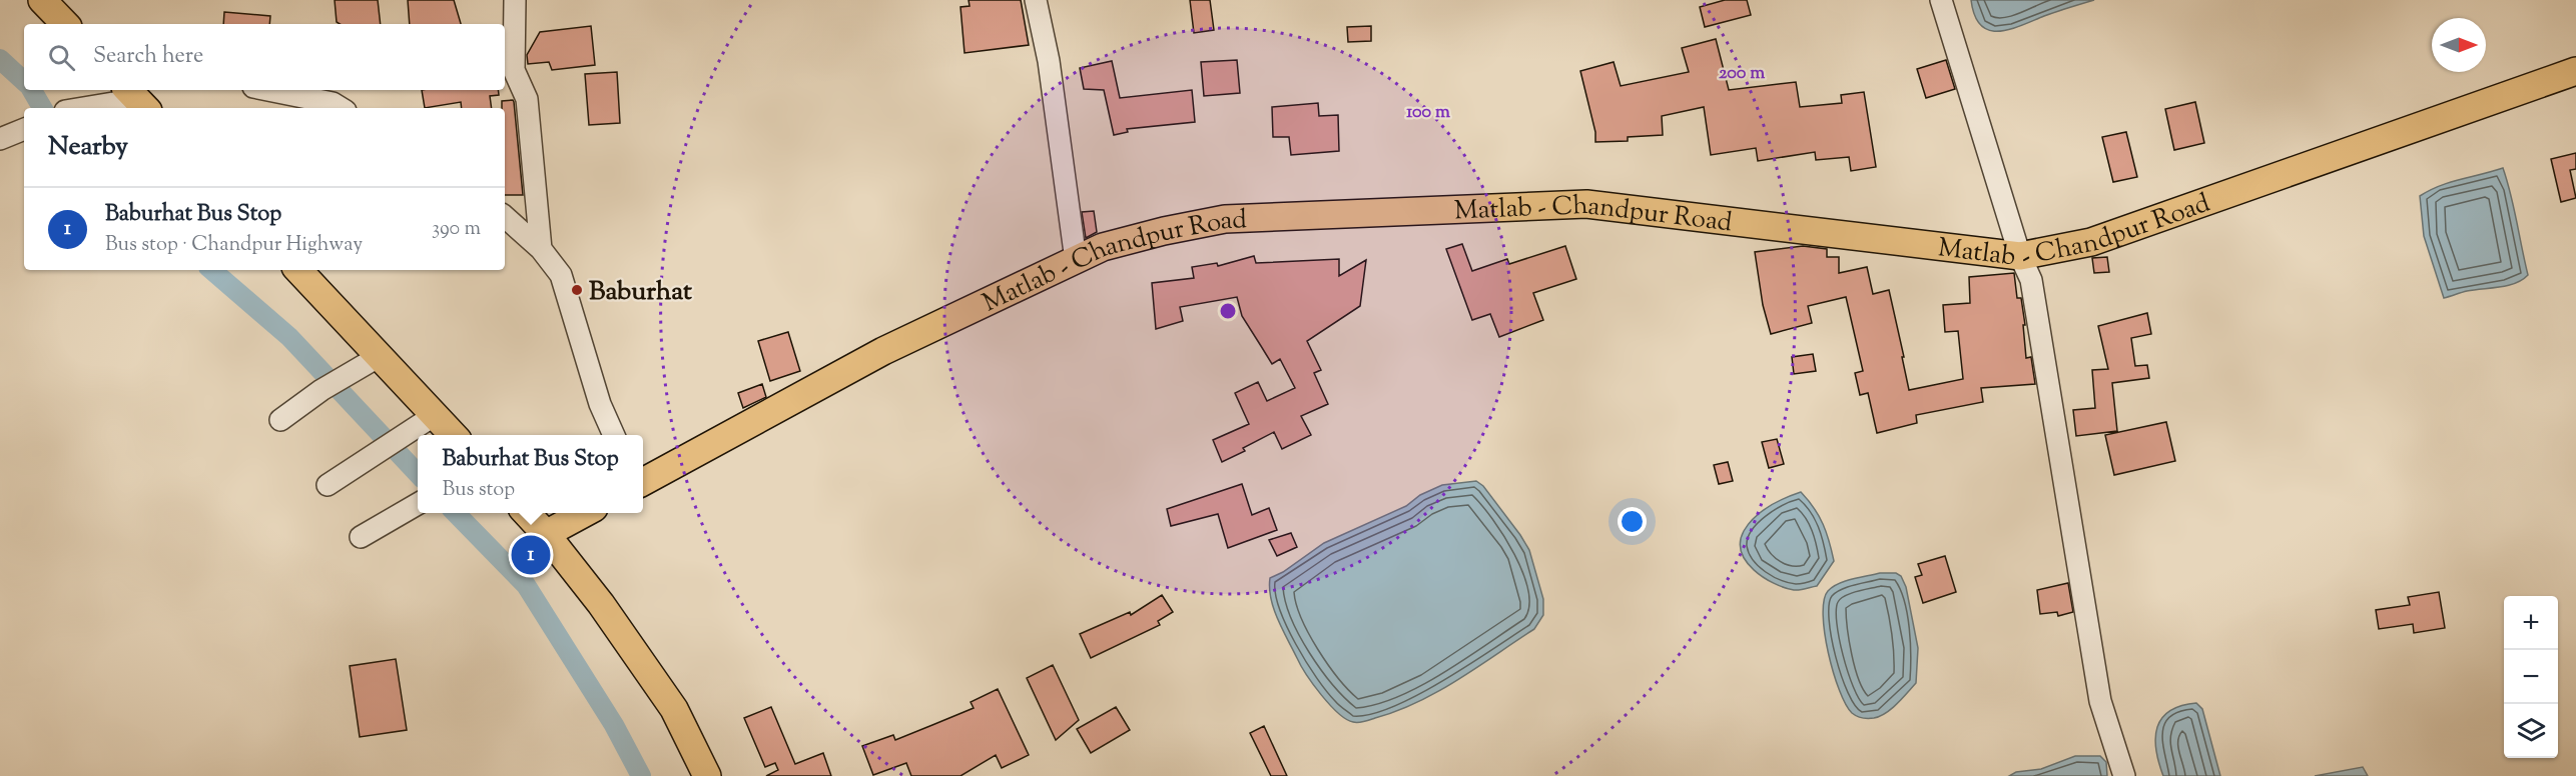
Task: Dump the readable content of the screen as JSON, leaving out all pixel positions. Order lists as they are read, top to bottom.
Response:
{
  "streets": {
    "main road": ["Matlab - Chandpur Road"]
  },
  "places": ["Baburhat"],
  "north": "right",
  "page": {
    "search": "Search here",
    "heading": "Nearby",
    "list": [
      {
        "mark": "1",
        "name": "Baburhat Bus Stop",
        "note": "Bus stop · Chandpur Highway",
        "value": "390 m"
      }
    ],
    "popup": ["Baburhat Bus Stop", "Bus stop"],
    "pins": "1",
    "map_buttons": ["+", "−"]
  },
  "rings": ["200 m", "100 m"]
}
